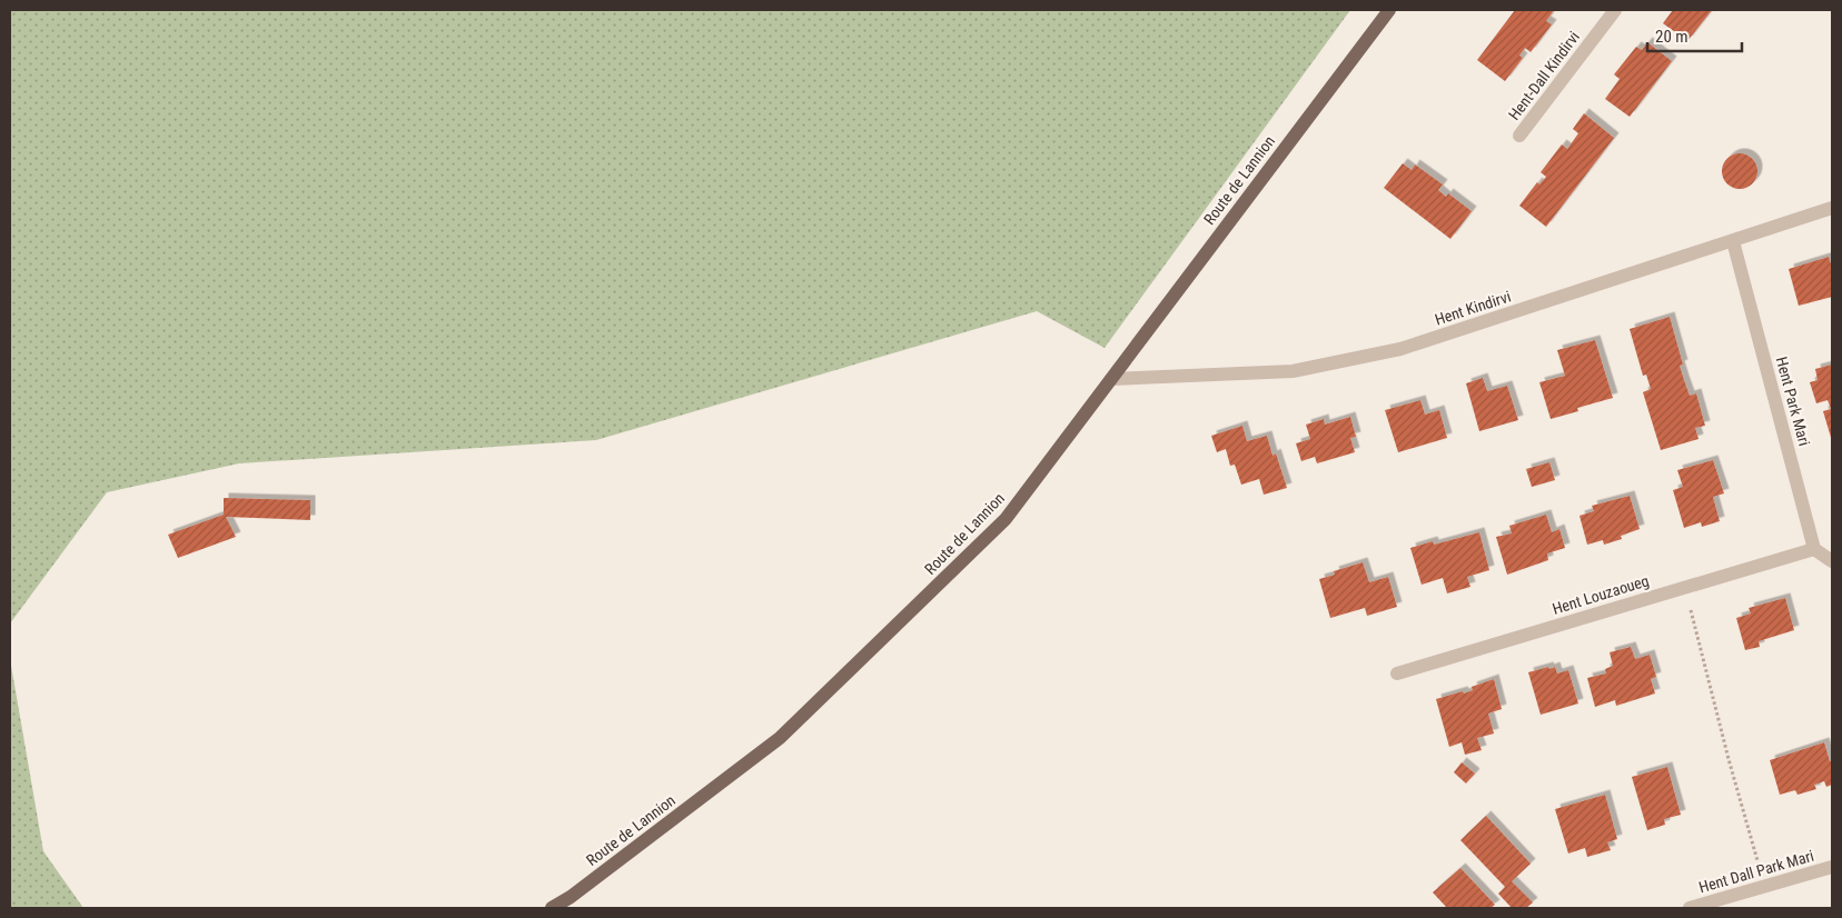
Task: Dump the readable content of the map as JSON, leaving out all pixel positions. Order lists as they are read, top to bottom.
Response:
{
  "streets": {
    "main road": ["Route de Lannion"],
    "street": [
      "Hent-Dall Kindirvi",
      "Hent Kindirvi",
      "Hent Park Mari",
      "Hent Louzaoueg",
      "Hent Dall Park Mari"
    ]
  },
  "crossings": [
    ["Route de Lannion", "Hent Kindirvi"],
    ["Hent Kindirvi", "Hent Park Mari"],
    ["Hent Park Mari", "Hent Louzaoueg"]
  ],
  "scale_bar": "20 m"
}
